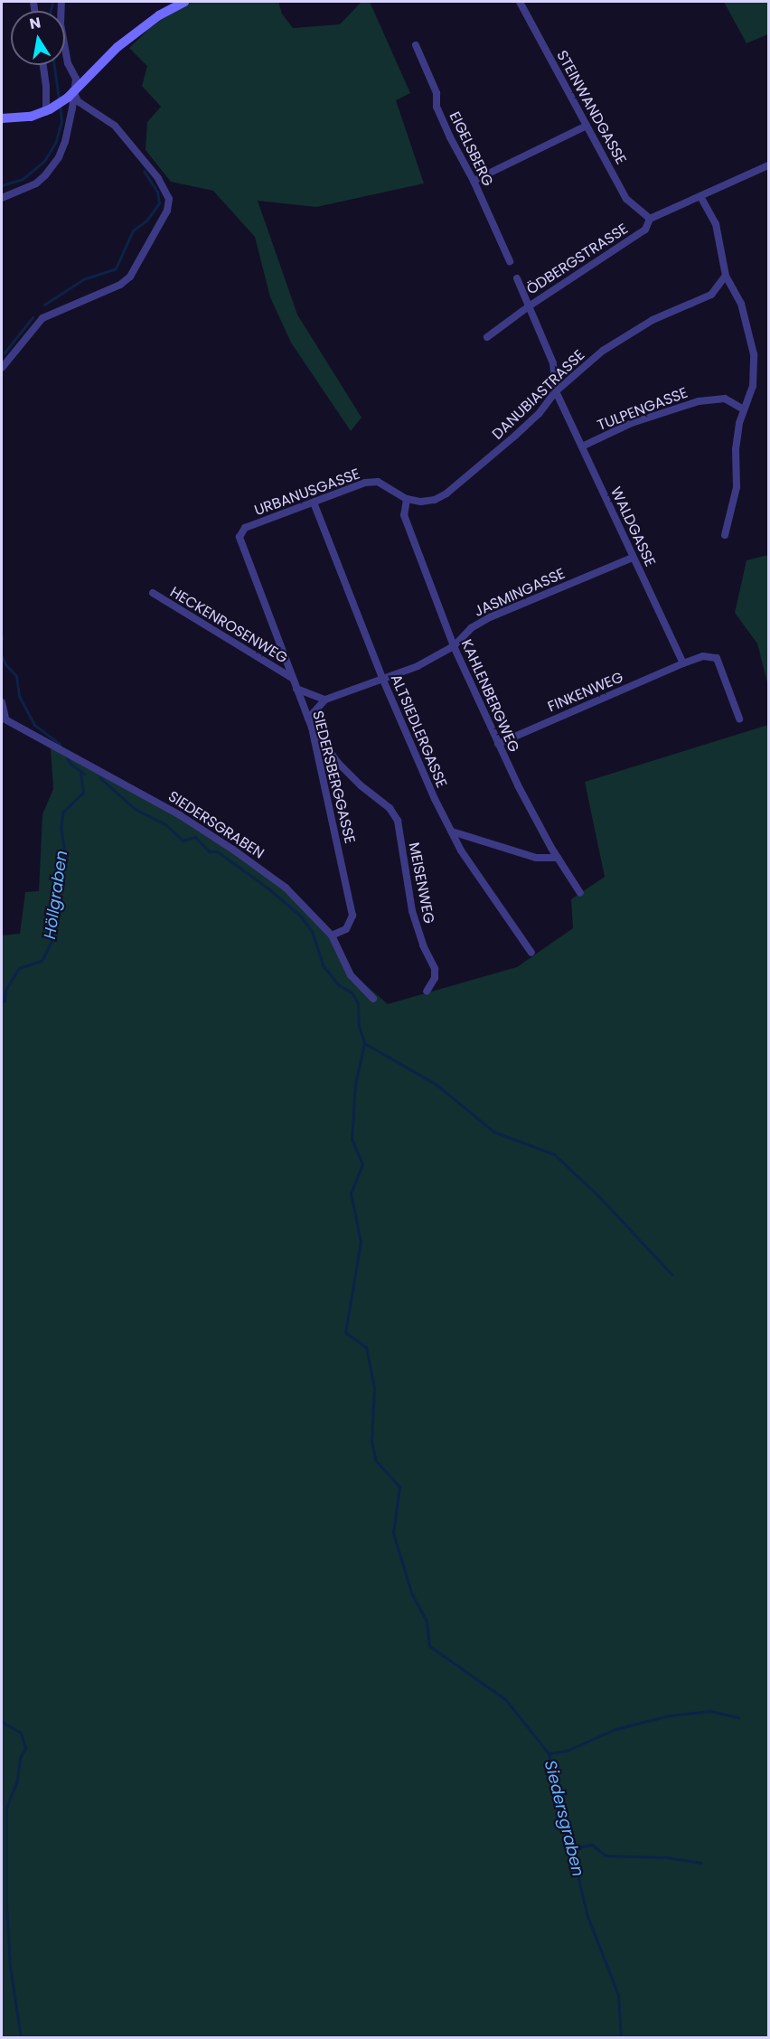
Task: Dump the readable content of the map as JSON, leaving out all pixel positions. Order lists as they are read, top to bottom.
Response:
{
  "streets": {
    "street": [
      "STEINWANDGASSE",
      "EIGELSBERG",
      "ÖDBERGSTRASSE",
      "DANUBIASTRASSE",
      "TULPENGASSE",
      "URBANUSGASSE",
      "WALDGASSE",
      "JASMINGASSE",
      "HECKENROSENWEG",
      "FINKENWEG",
      "KAHLENBERGWEG",
      "ALTSIEDLERGASSE",
      "SIEDERSBERGGASSE",
      "SIEDERSGRABEN",
      "MEISENWEG"
    ]
  },
  "crossings": [
    ["STEINWANDGASSE", "ÖDBERGSTRASSE"],
    ["ÖDBERGSTRASSE", "WALDGASSE"],
    ["DANUBIASTRASSE", "URBANUSGASSE"],
    ["DANUBIASTRASSE", "WALDGASSE"],
    ["DANUBIASTRASSE", "KAHLENBERGWEG"],
    ["TULPENGASSE", "WALDGASSE"],
    ["URBANUSGASSE", "ALTSIEDLERGASSE"],
    ["URBANUSGASSE", "SIEDERSBERGGASSE"],
    ["WALDGASSE", "JASMINGASSE"],
    ["WALDGASSE", "FINKENWEG"],
    ["JASMINGASSE", "KAHLENBERGWEG"],
    ["JASMINGASSE", "ALTSIEDLERGASSE"],
    ["JASMINGASSE", "SIEDERSBERGGASSE"],
    ["HECKENROSENWEG", "SIEDERSBERGGASSE"],
    ["FINKENWEG", "KAHLENBERGWEG"],
    ["SIEDERSBERGGASSE", "SIEDERSGRABEN"],
    ["SIEDERSBERGGASSE", "MEISENWEG"]
  ],
  "water": ["Höllgraben", "Siedersgraben"],
  "north": "top"
}
